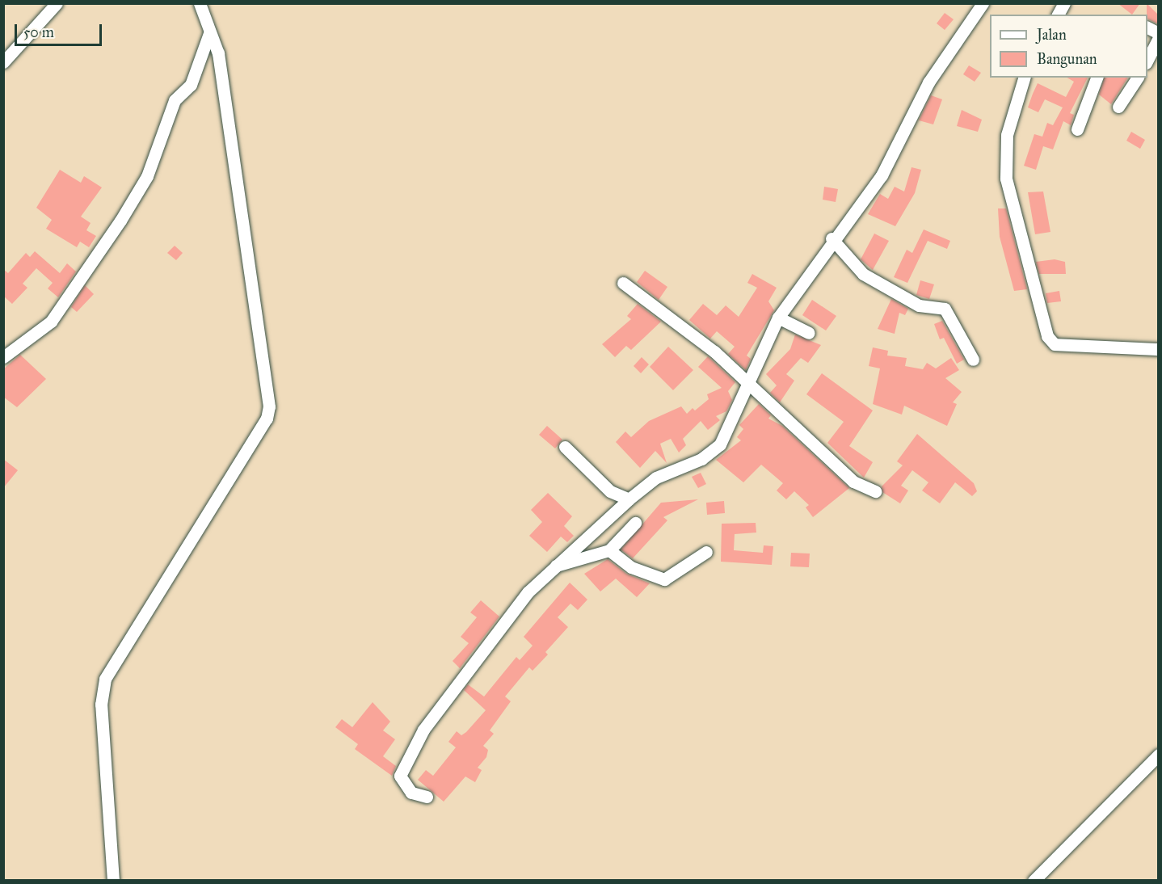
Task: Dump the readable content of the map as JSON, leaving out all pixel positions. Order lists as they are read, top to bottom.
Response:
{
  "legend": ["Jalan", "Bangunan"],
  "scale_bar": "50 m"
}
